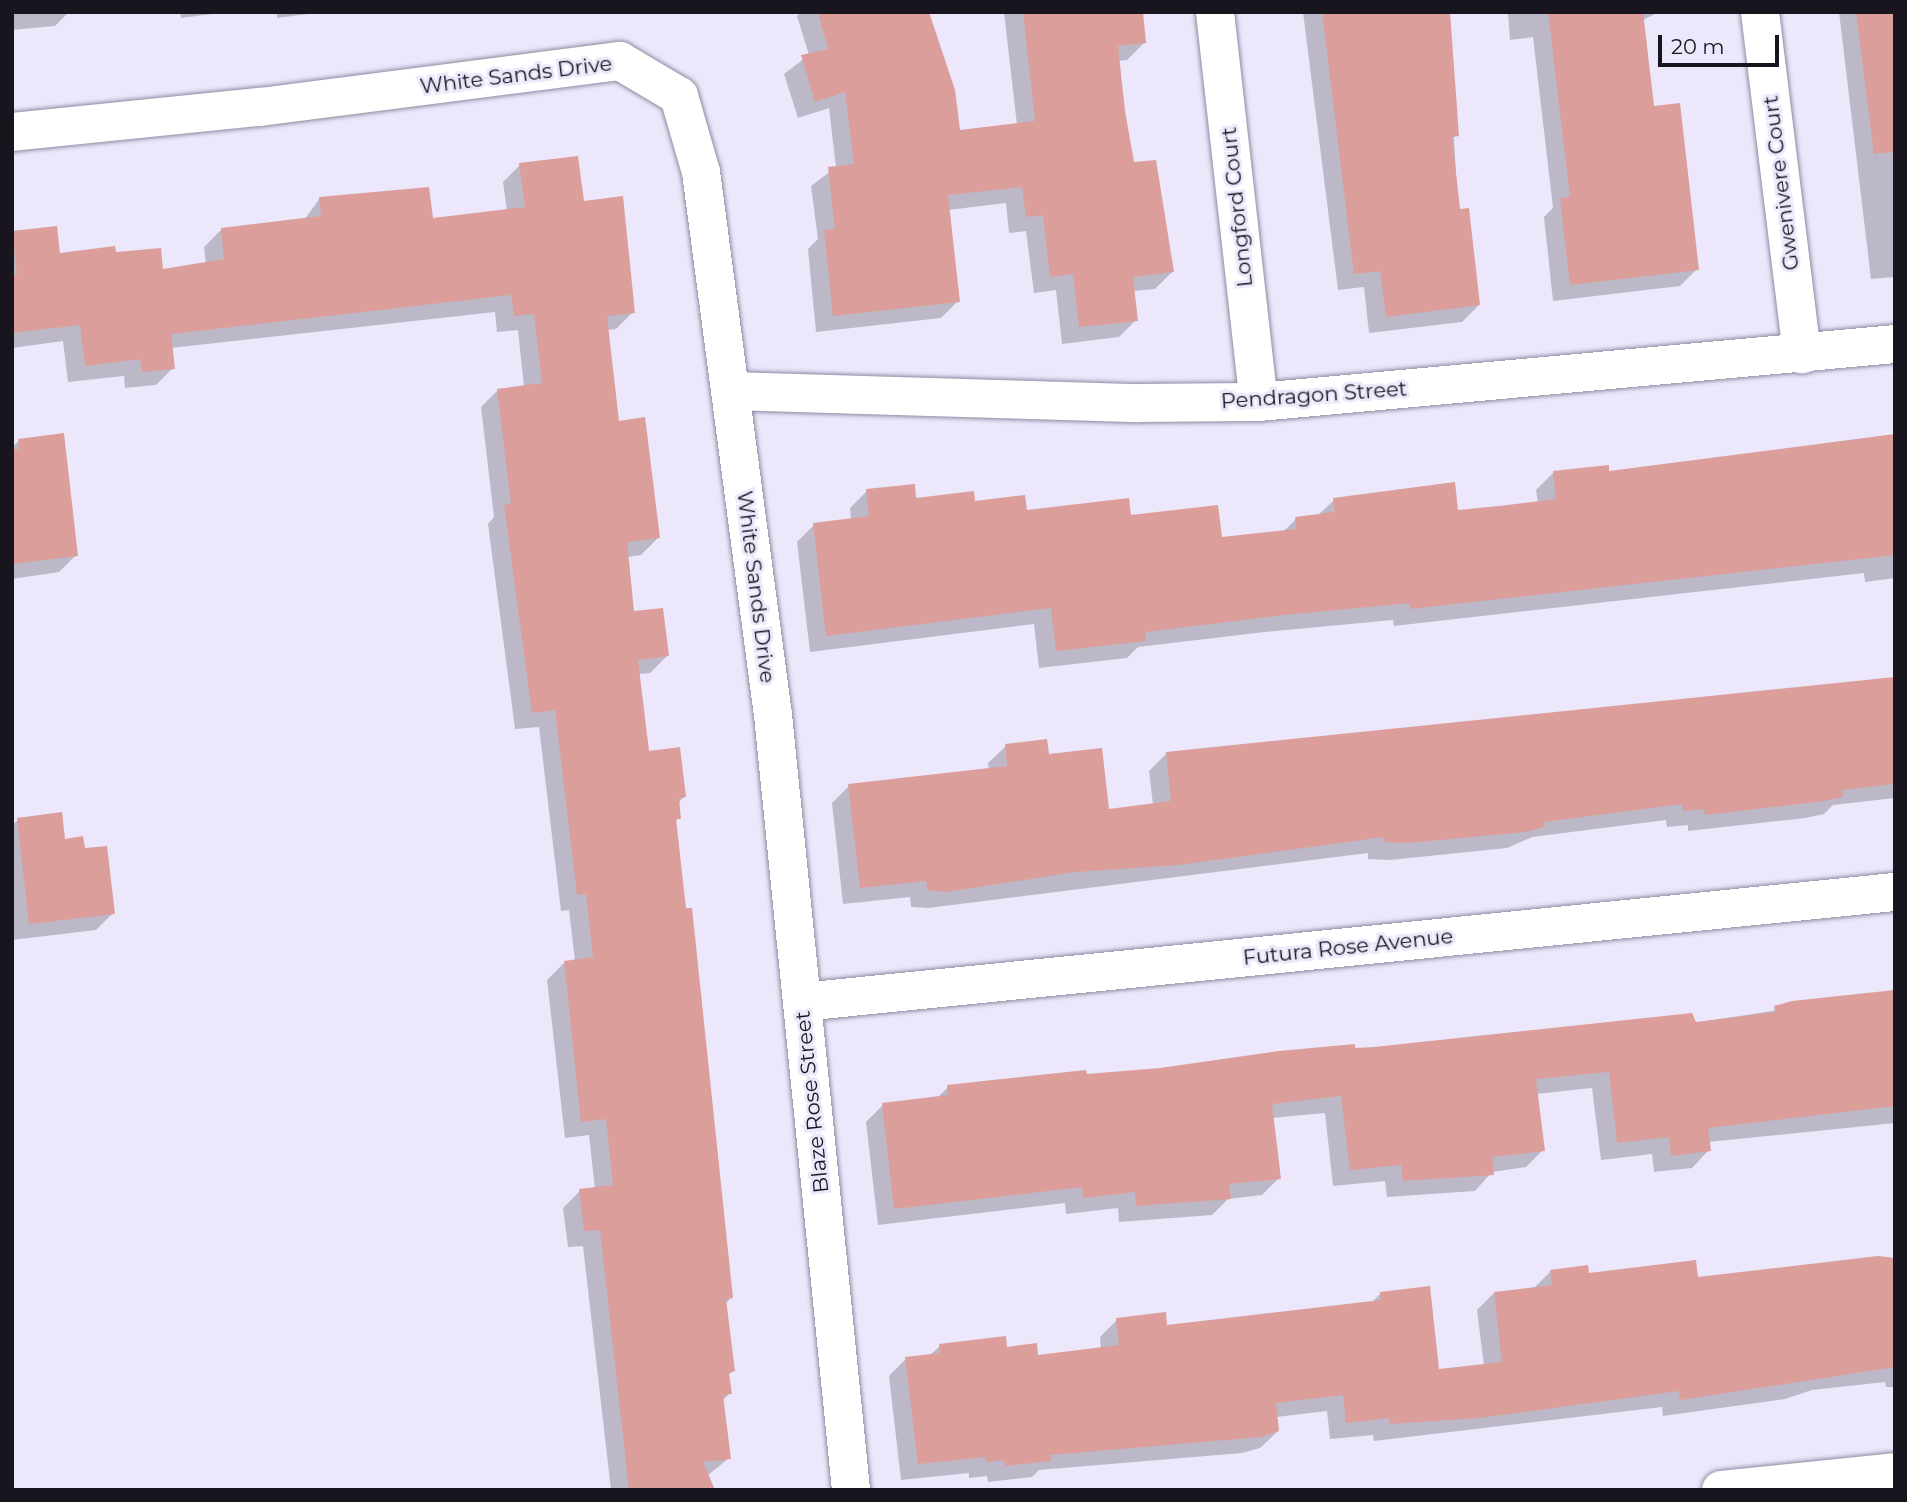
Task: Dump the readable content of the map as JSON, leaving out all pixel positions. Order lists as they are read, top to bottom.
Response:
{
  "streets": {
    "street": [
      "White Sands Drive",
      "Gwenivere Court",
      "Longford Court",
      "Pendragon Street",
      "Futura Rose Avenue",
      "Blaze Rose Street"
    ]
  },
  "crossings": [
    ["White Sands Drive", "Pendragon Street"],
    ["White Sands Drive", "Blaze Rose Street"],
    ["Gwenivere Court", "Pendragon Street"],
    ["Longford Court", "Pendragon Street"],
    ["Futura Rose Avenue", "Blaze Rose Street"]
  ],
  "scale_bar": "20 m"
}
